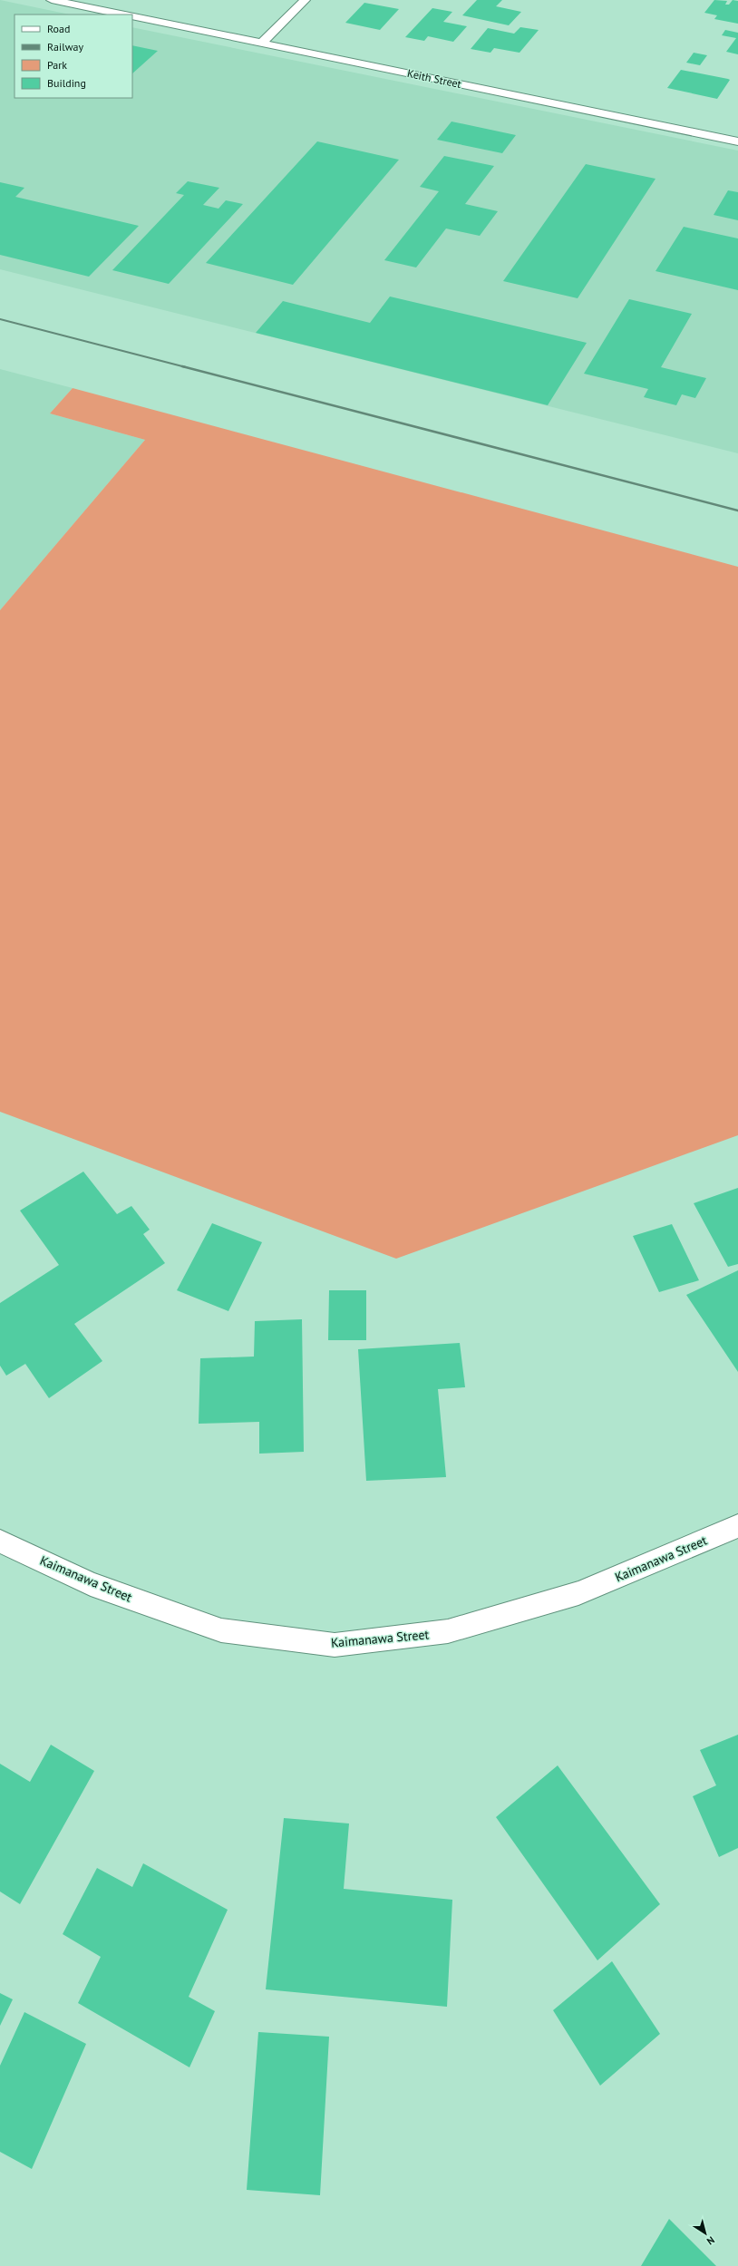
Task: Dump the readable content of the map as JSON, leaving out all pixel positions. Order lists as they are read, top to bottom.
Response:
{
  "streets": {
    "street": ["Keith Street", "Kaimanawa Street"]
  },
  "legend": [
    "Road",
    "Railway",
    "Park",
    "Building"
  ],
  "north": "bottom right"
}
